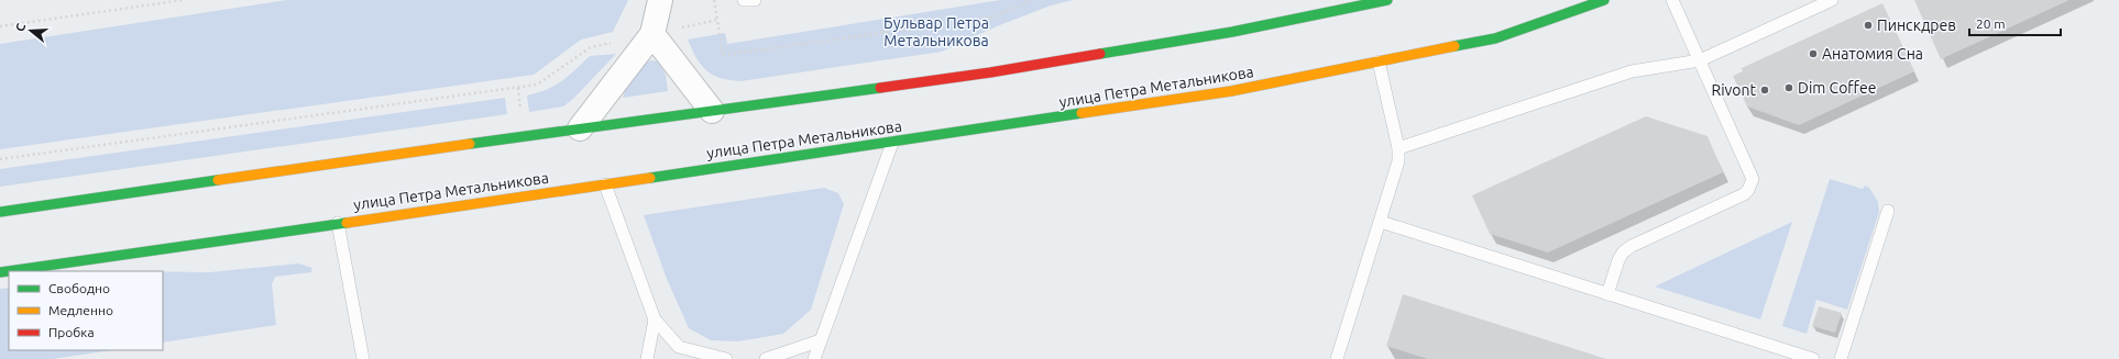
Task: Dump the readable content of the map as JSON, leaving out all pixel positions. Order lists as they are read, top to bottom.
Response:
{
  "streets": {
    "main road": ["улица Петра Метальникова"]
  },
  "parks": ["Бульвар Петра Метальникова"],
  "places": [
    "Пинскдрев",
    "Анатомия Сна",
    "Dim Coffee",
    "Rivont"
  ],
  "legend": ["Свободно", "Медленно", "Пробка"],
  "scale_bar": "20 m",
  "north": "left"
}
